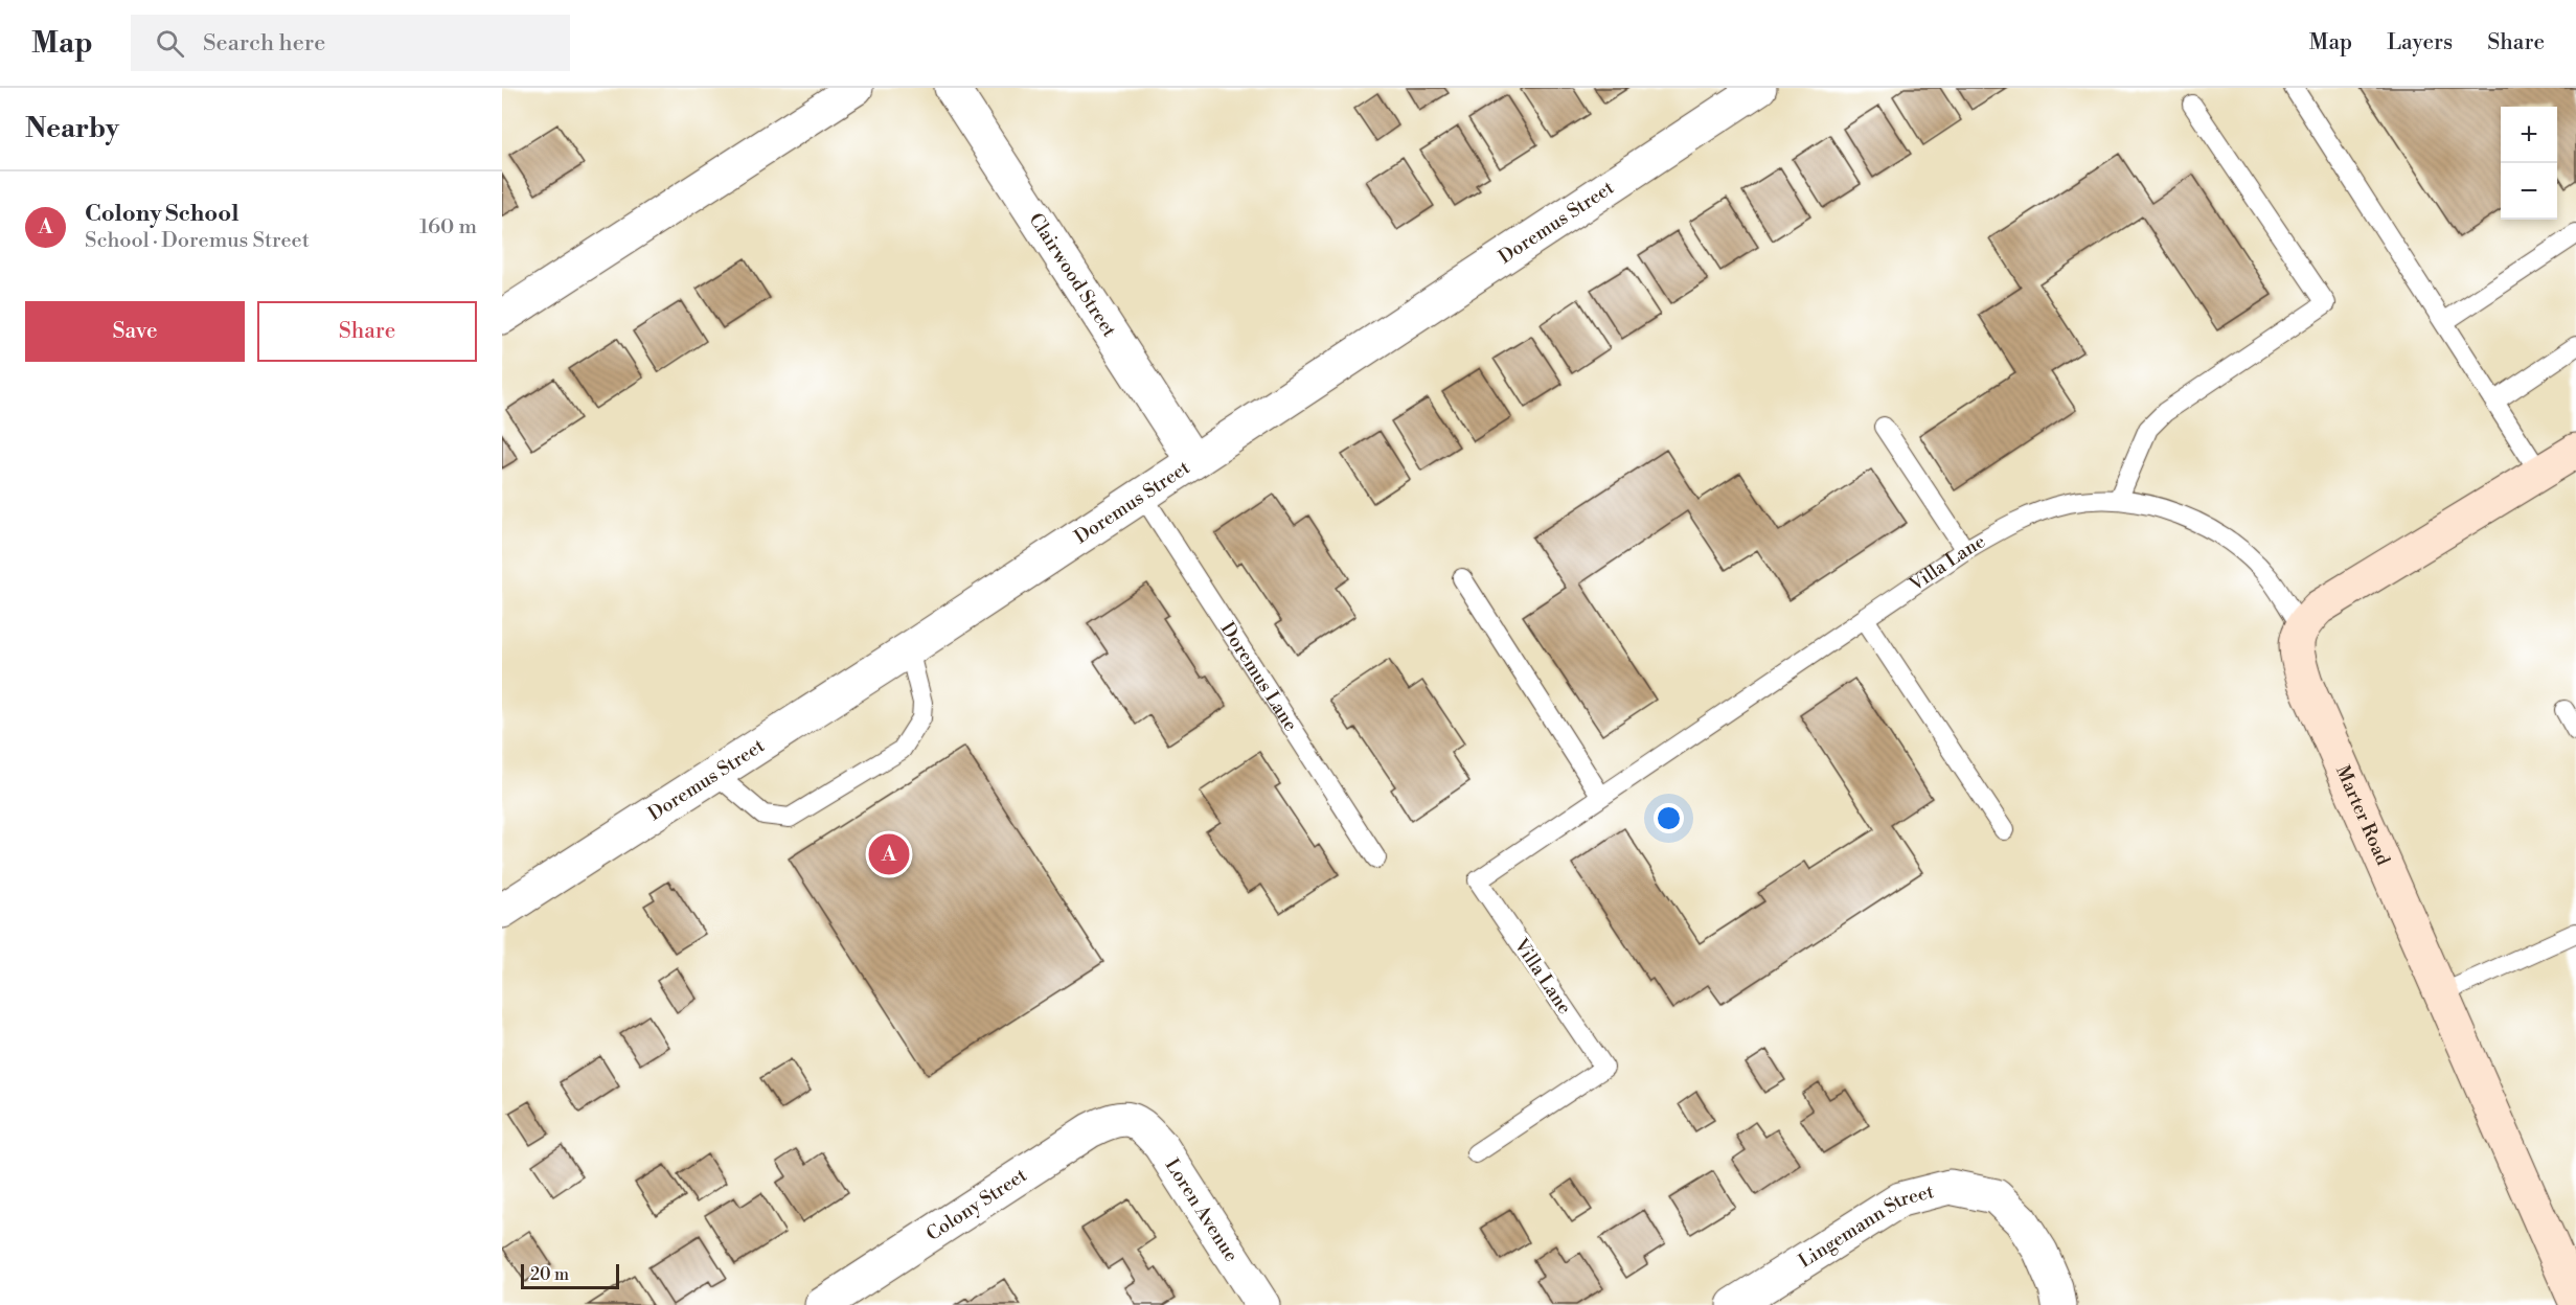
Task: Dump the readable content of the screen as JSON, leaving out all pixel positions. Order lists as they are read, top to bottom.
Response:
{
  "streets": {
    "street": [
      "Doremus Street",
      "Clairwood Street",
      "Marter Road",
      "Colony Street",
      "Loren Avenue",
      "Lingemann Street"
    ],
    "lane": ["Villa Lane", "Doremus Lane"]
  },
  "crossings": [
    ["Doremus Street", "Clairwood Street"],
    ["Doremus Street", "Doremus Lane"],
    ["Villa Lane", "Marter Road"],
    ["Colony Street", "Loren Avenue"]
  ],
  "scale_bar": "20 m",
  "page": {
    "header": "Map",
    "search": "Search here",
    "nav": ["Map", "Layers", "Share"],
    "heading": "Nearby",
    "map_buttons": ["+", "−"],
    "list": [
      {
        "mark": "A",
        "name": "Colony School",
        "note": "School · Doremus Street",
        "value": "160 m"
      }
    ],
    "buttons": ["Save", "Share"],
    "pins": "A",
    "scale": "20 m"
  }
}
